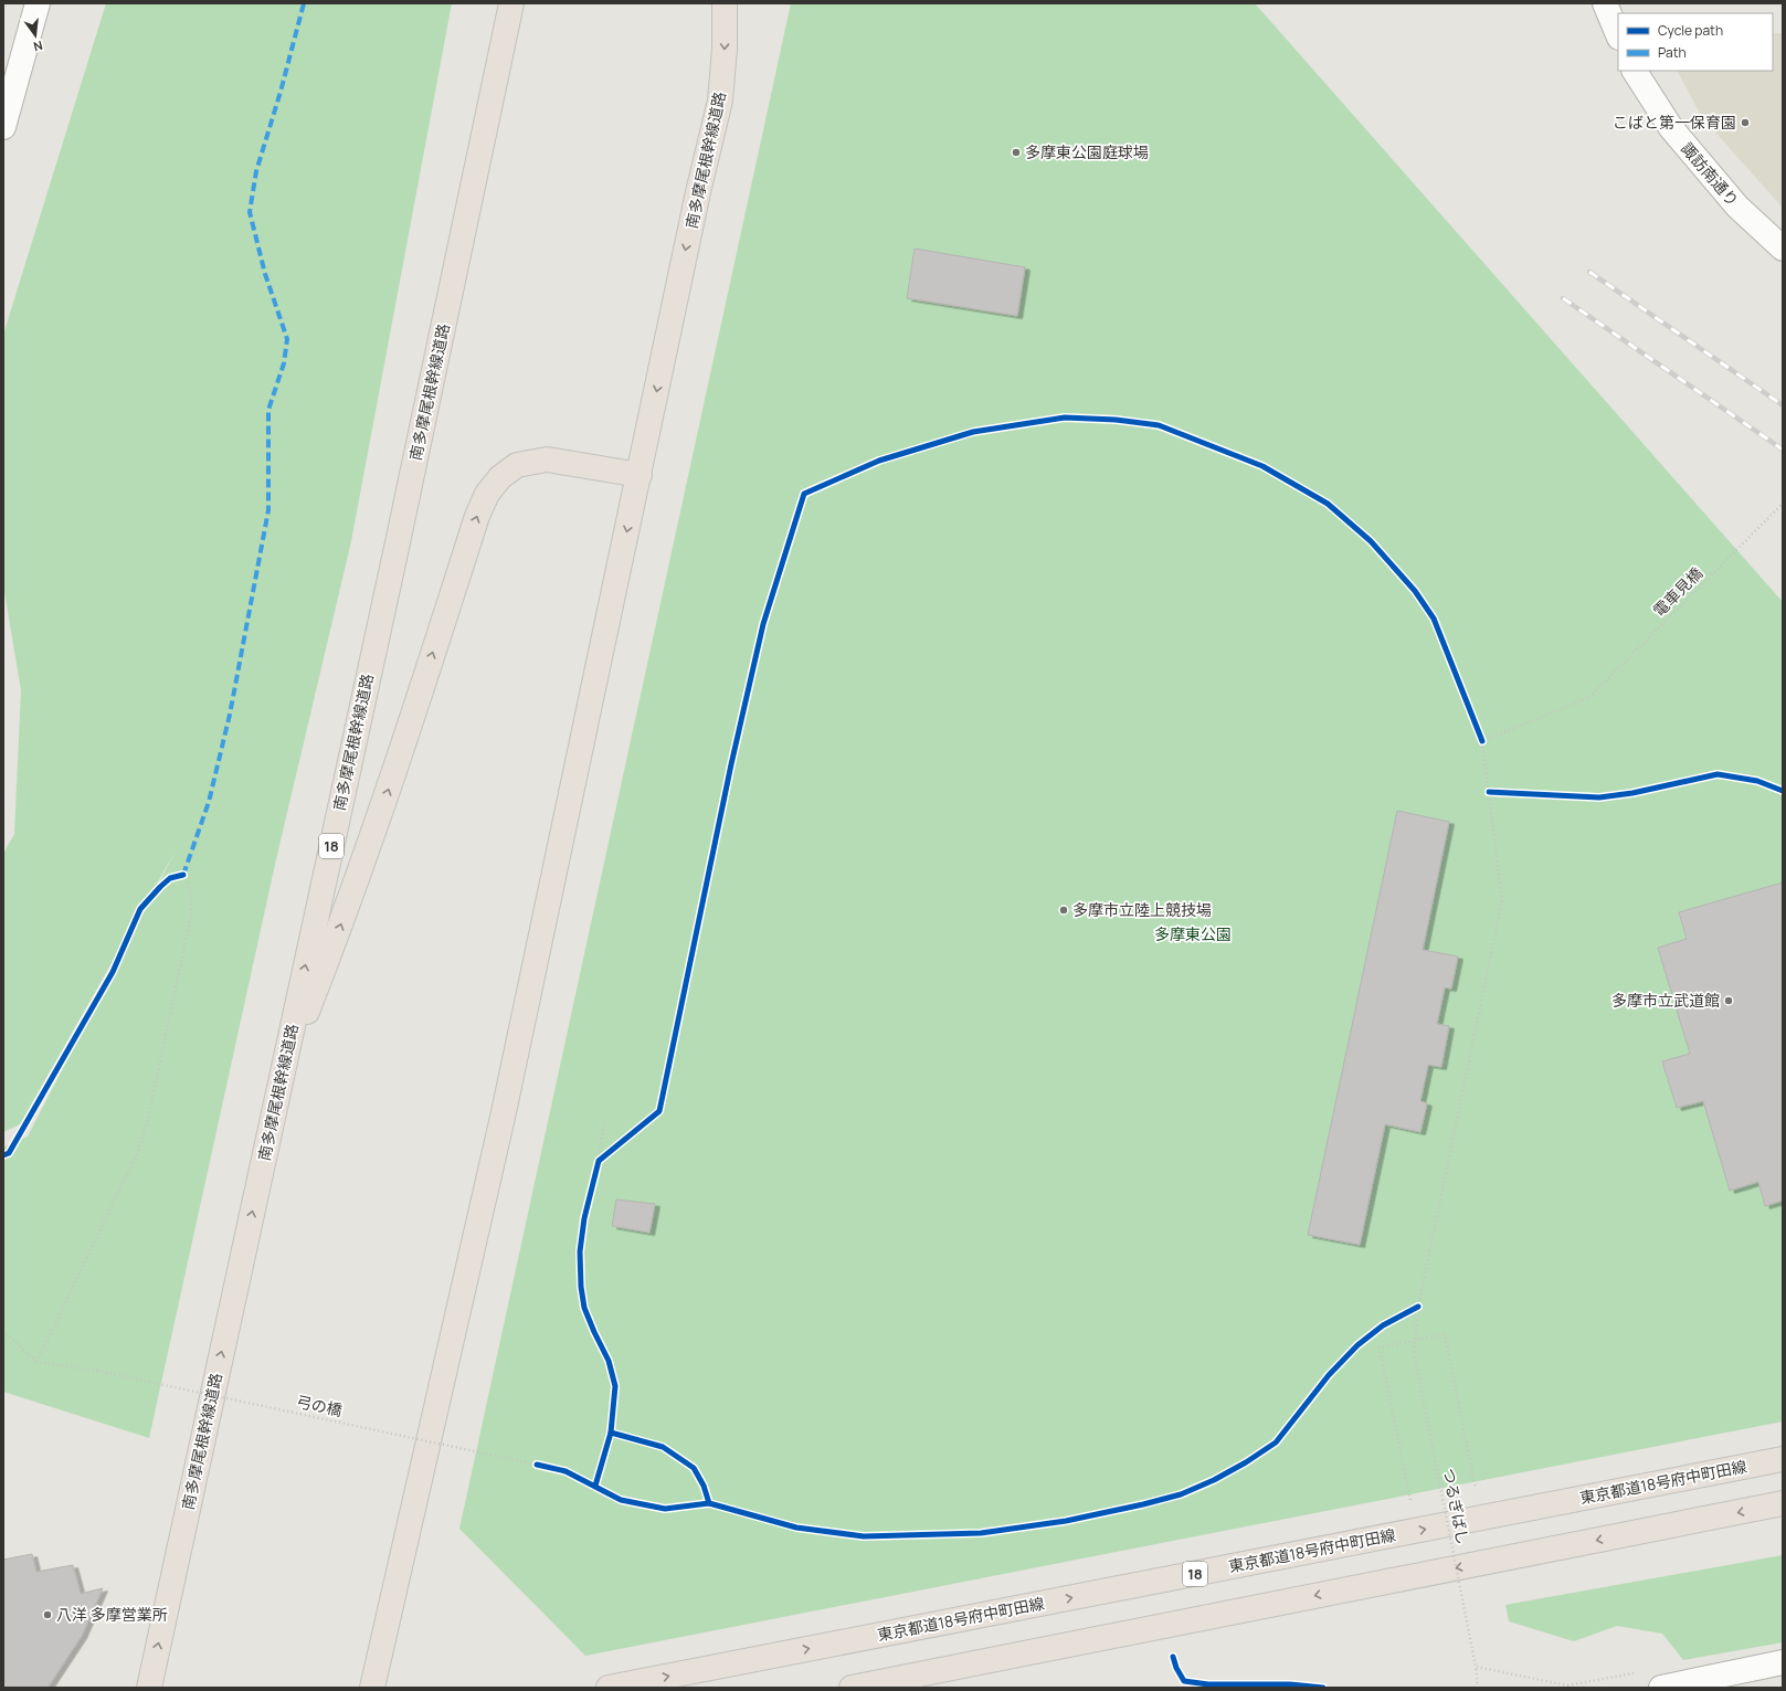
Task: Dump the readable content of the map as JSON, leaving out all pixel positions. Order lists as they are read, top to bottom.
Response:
{
  "streets": {
    "main road": ["南多摩尾根幹線道路", "18", "東京都道18号府中町田線"],
    "street": ["諏訪南通り"],
    "path": ["電車見橋", "弓の橋", "つるぎばし"]
  },
  "crossings": [
    ["電車見橋", "つるぎばし"]
  ],
  "parks": ["多摩東公園"],
  "places": [
    "こばと第一保育園",
    "多摩東公園庭球場",
    "多摩市立陸上競技場",
    "多摩市立武道館",
    "八洋 多摩営業所"
  ],
  "legend": ["Cycle path", "Path"],
  "north": "bottom"
}
